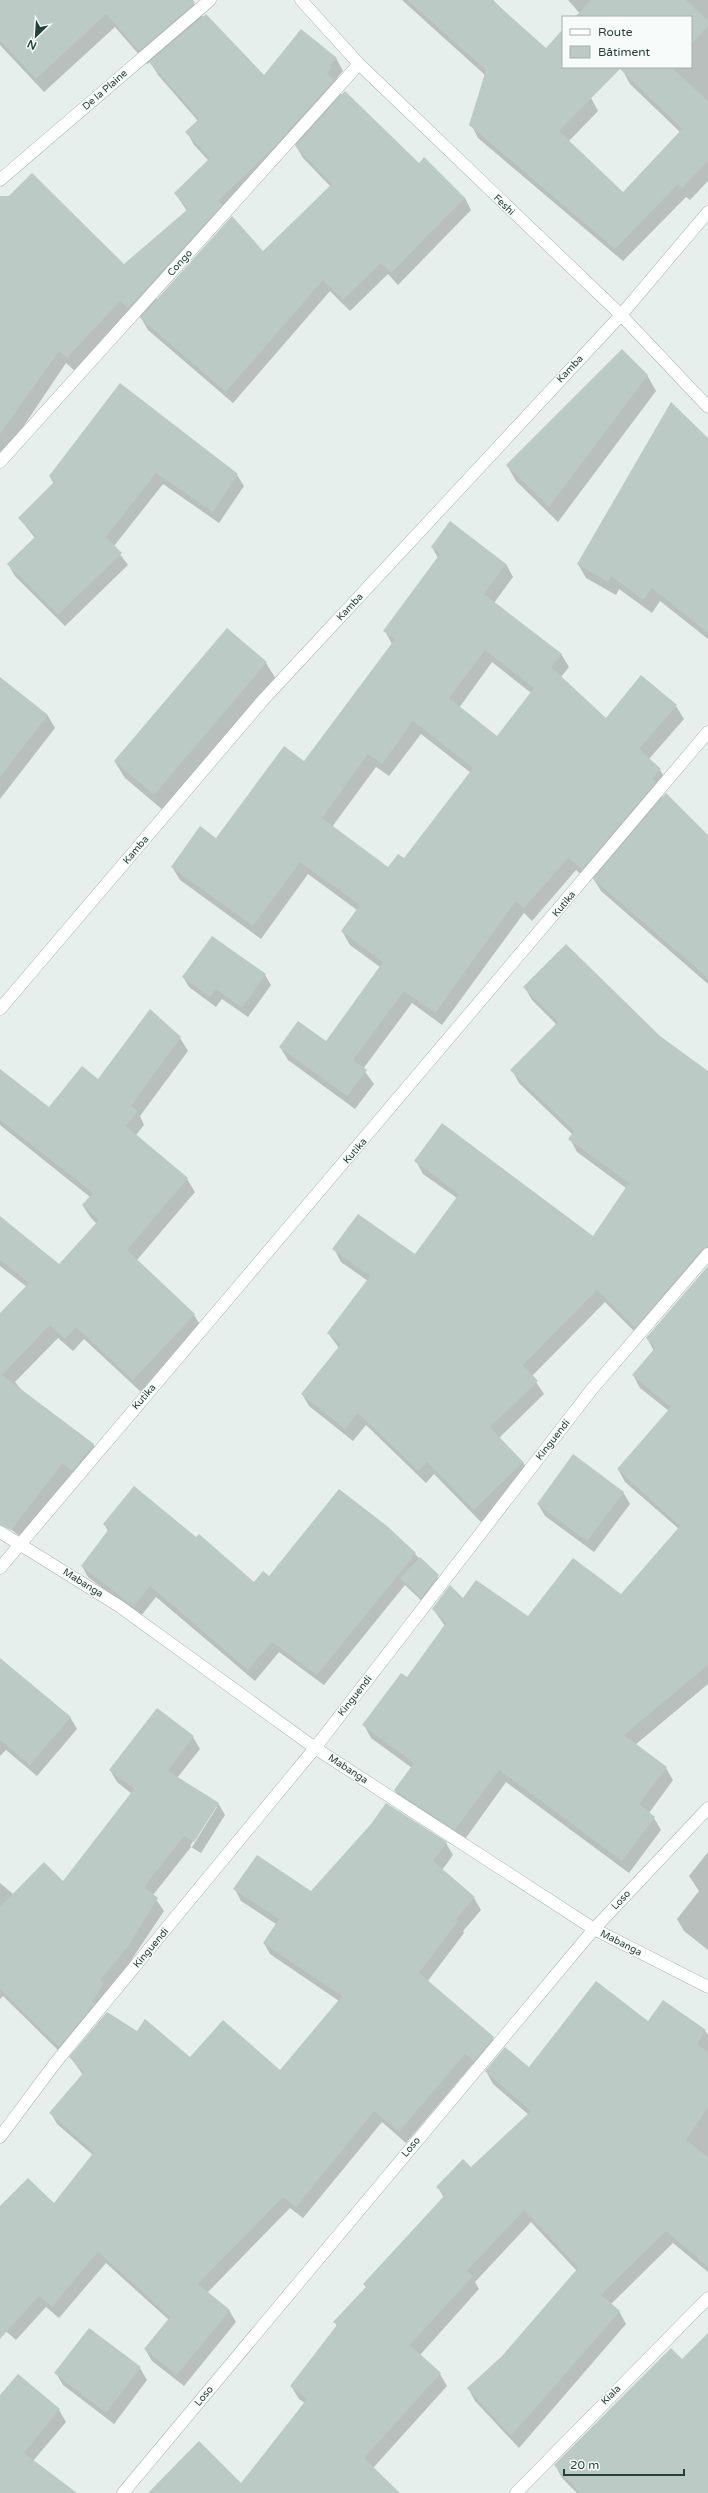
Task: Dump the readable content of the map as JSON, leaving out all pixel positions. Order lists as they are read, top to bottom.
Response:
{
  "streets": {
    "street": [
      "De la Plaine",
      "Feshi",
      "Congo",
      "Kamba",
      "Kutika",
      "Kinguendi",
      "Mabanga",
      "Loso",
      "Kiala"
    ]
  },
  "crossings": [
    ["Feshi", "Congo"],
    ["Feshi", "Kamba"],
    ["Kutika", "Mabanga"],
    ["Kinguendi", "Mabanga"],
    ["Mabanga", "Loso"]
  ],
  "legend": ["Route", "Bâtiment"],
  "scale_bar": "20 m",
  "north": "bottom left"
}
